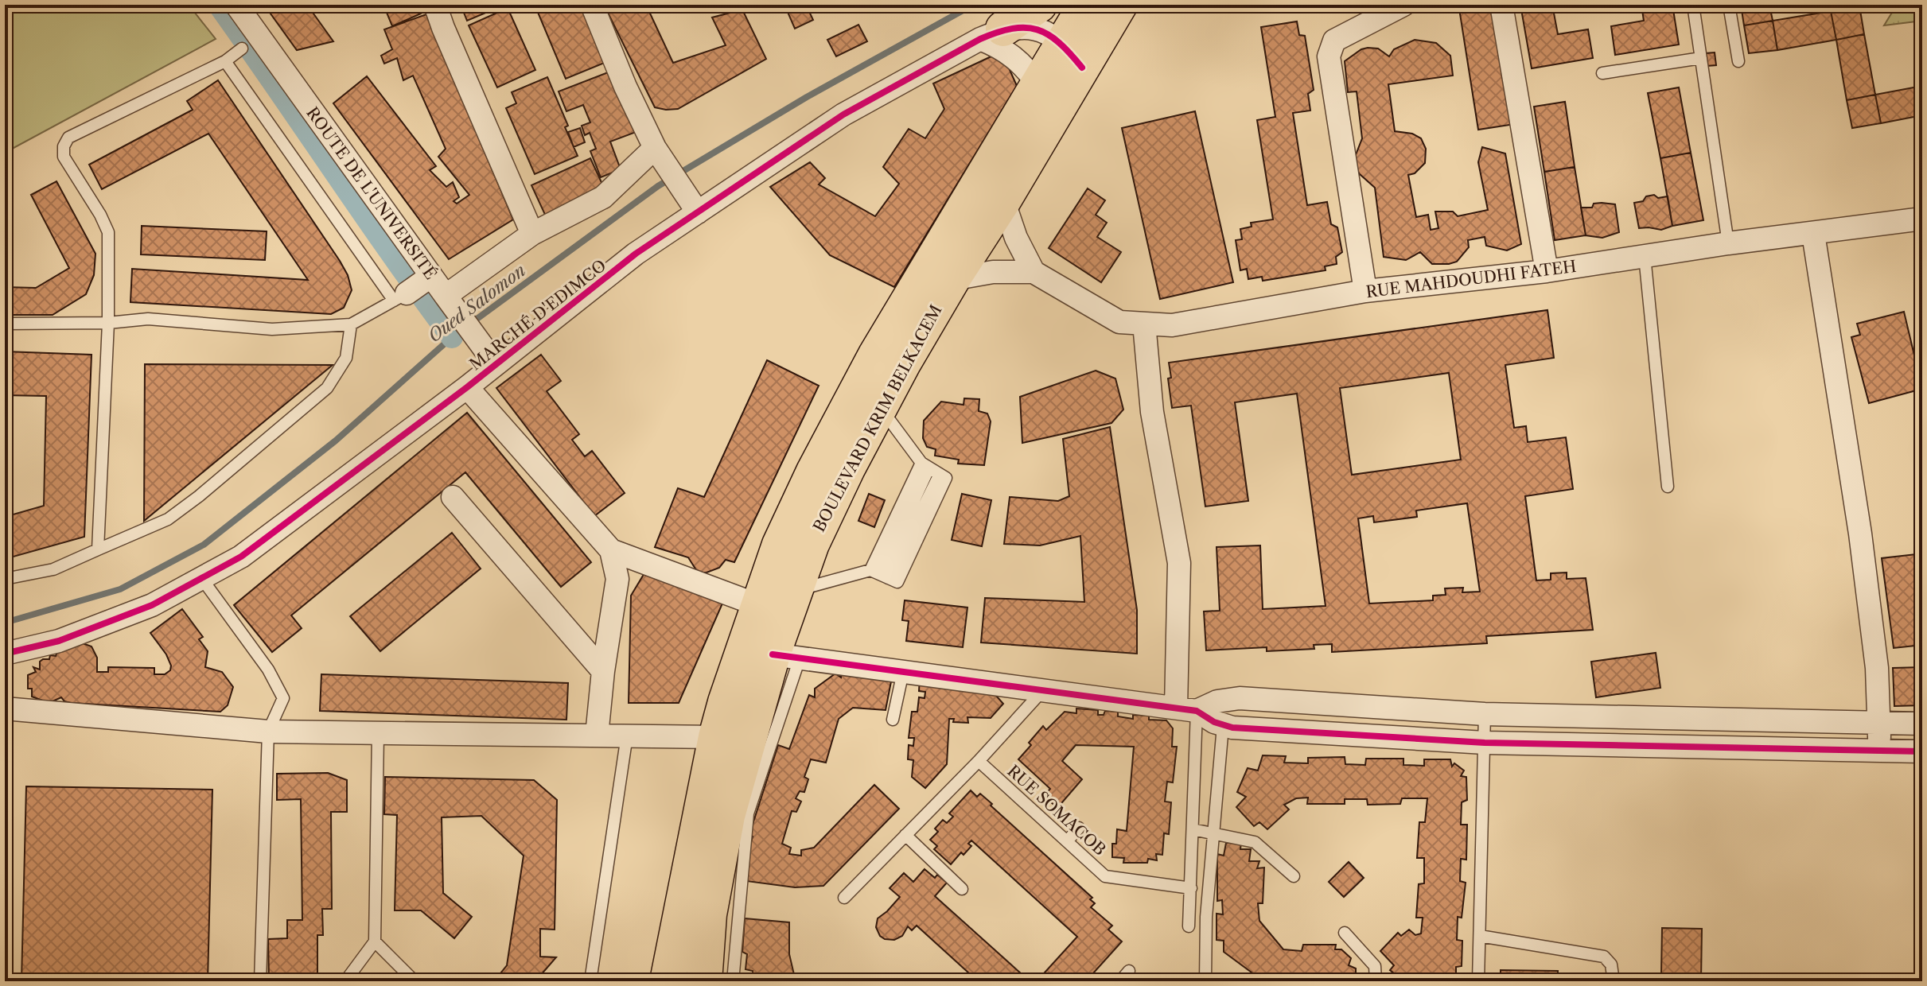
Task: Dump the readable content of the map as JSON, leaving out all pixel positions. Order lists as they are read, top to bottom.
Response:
{
  "streets": {
    "main road": ["BOULEVARD KRIM BELKACEM"],
    "street": ["ROUTE DE L'UNIVERSITÉ", "RUE MAHDOUDHI FATEH", "MARCHÉ D'EDIMCO"],
    "lane": ["RUE SOMACOB"]
  },
  "crossings": [
    ["MARCHÉ D'EDIMCO", "BOULEVARD KRIM BELKACEM"]
  ],
  "water": ["Oued Salomon"]
}
